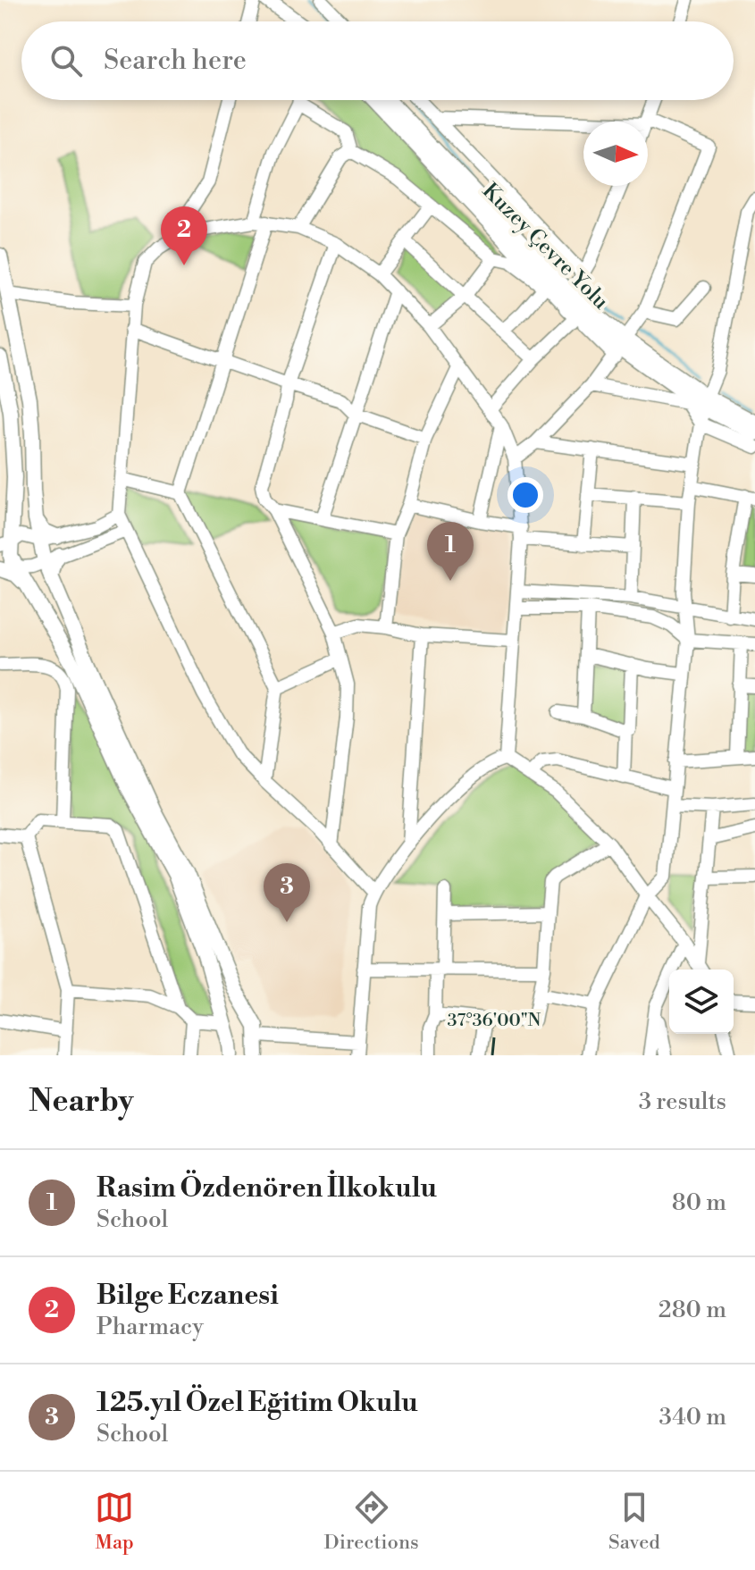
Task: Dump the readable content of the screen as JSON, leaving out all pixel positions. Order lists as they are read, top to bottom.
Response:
{
  "streets": {
    "main road": ["Kuzey Çevre Yolu"]
  },
  "north": "right",
  "page": {
    "search": "Search here",
    "pins": ["2", "1", "3"],
    "heading": ["Nearby", "3 results"],
    "list": [
      {
        "mark": "1",
        "name": "Rasim Özdenören İlkokulu",
        "note": "School",
        "value": "80 m"
      },
      {
        "mark": "2",
        "name": "Bilge Eczanesi",
        "note": "Pharmacy",
        "value": "280 m"
      },
      {
        "mark": "3",
        "name": "125.yıl Özel Eğitim Okulu",
        "note": "School",
        "value": "340 m"
      }
    ],
    "nav": ["Map", "Directions", "Saved"]
  },
  "coordinates": ["37°36'00\"N"]
}
